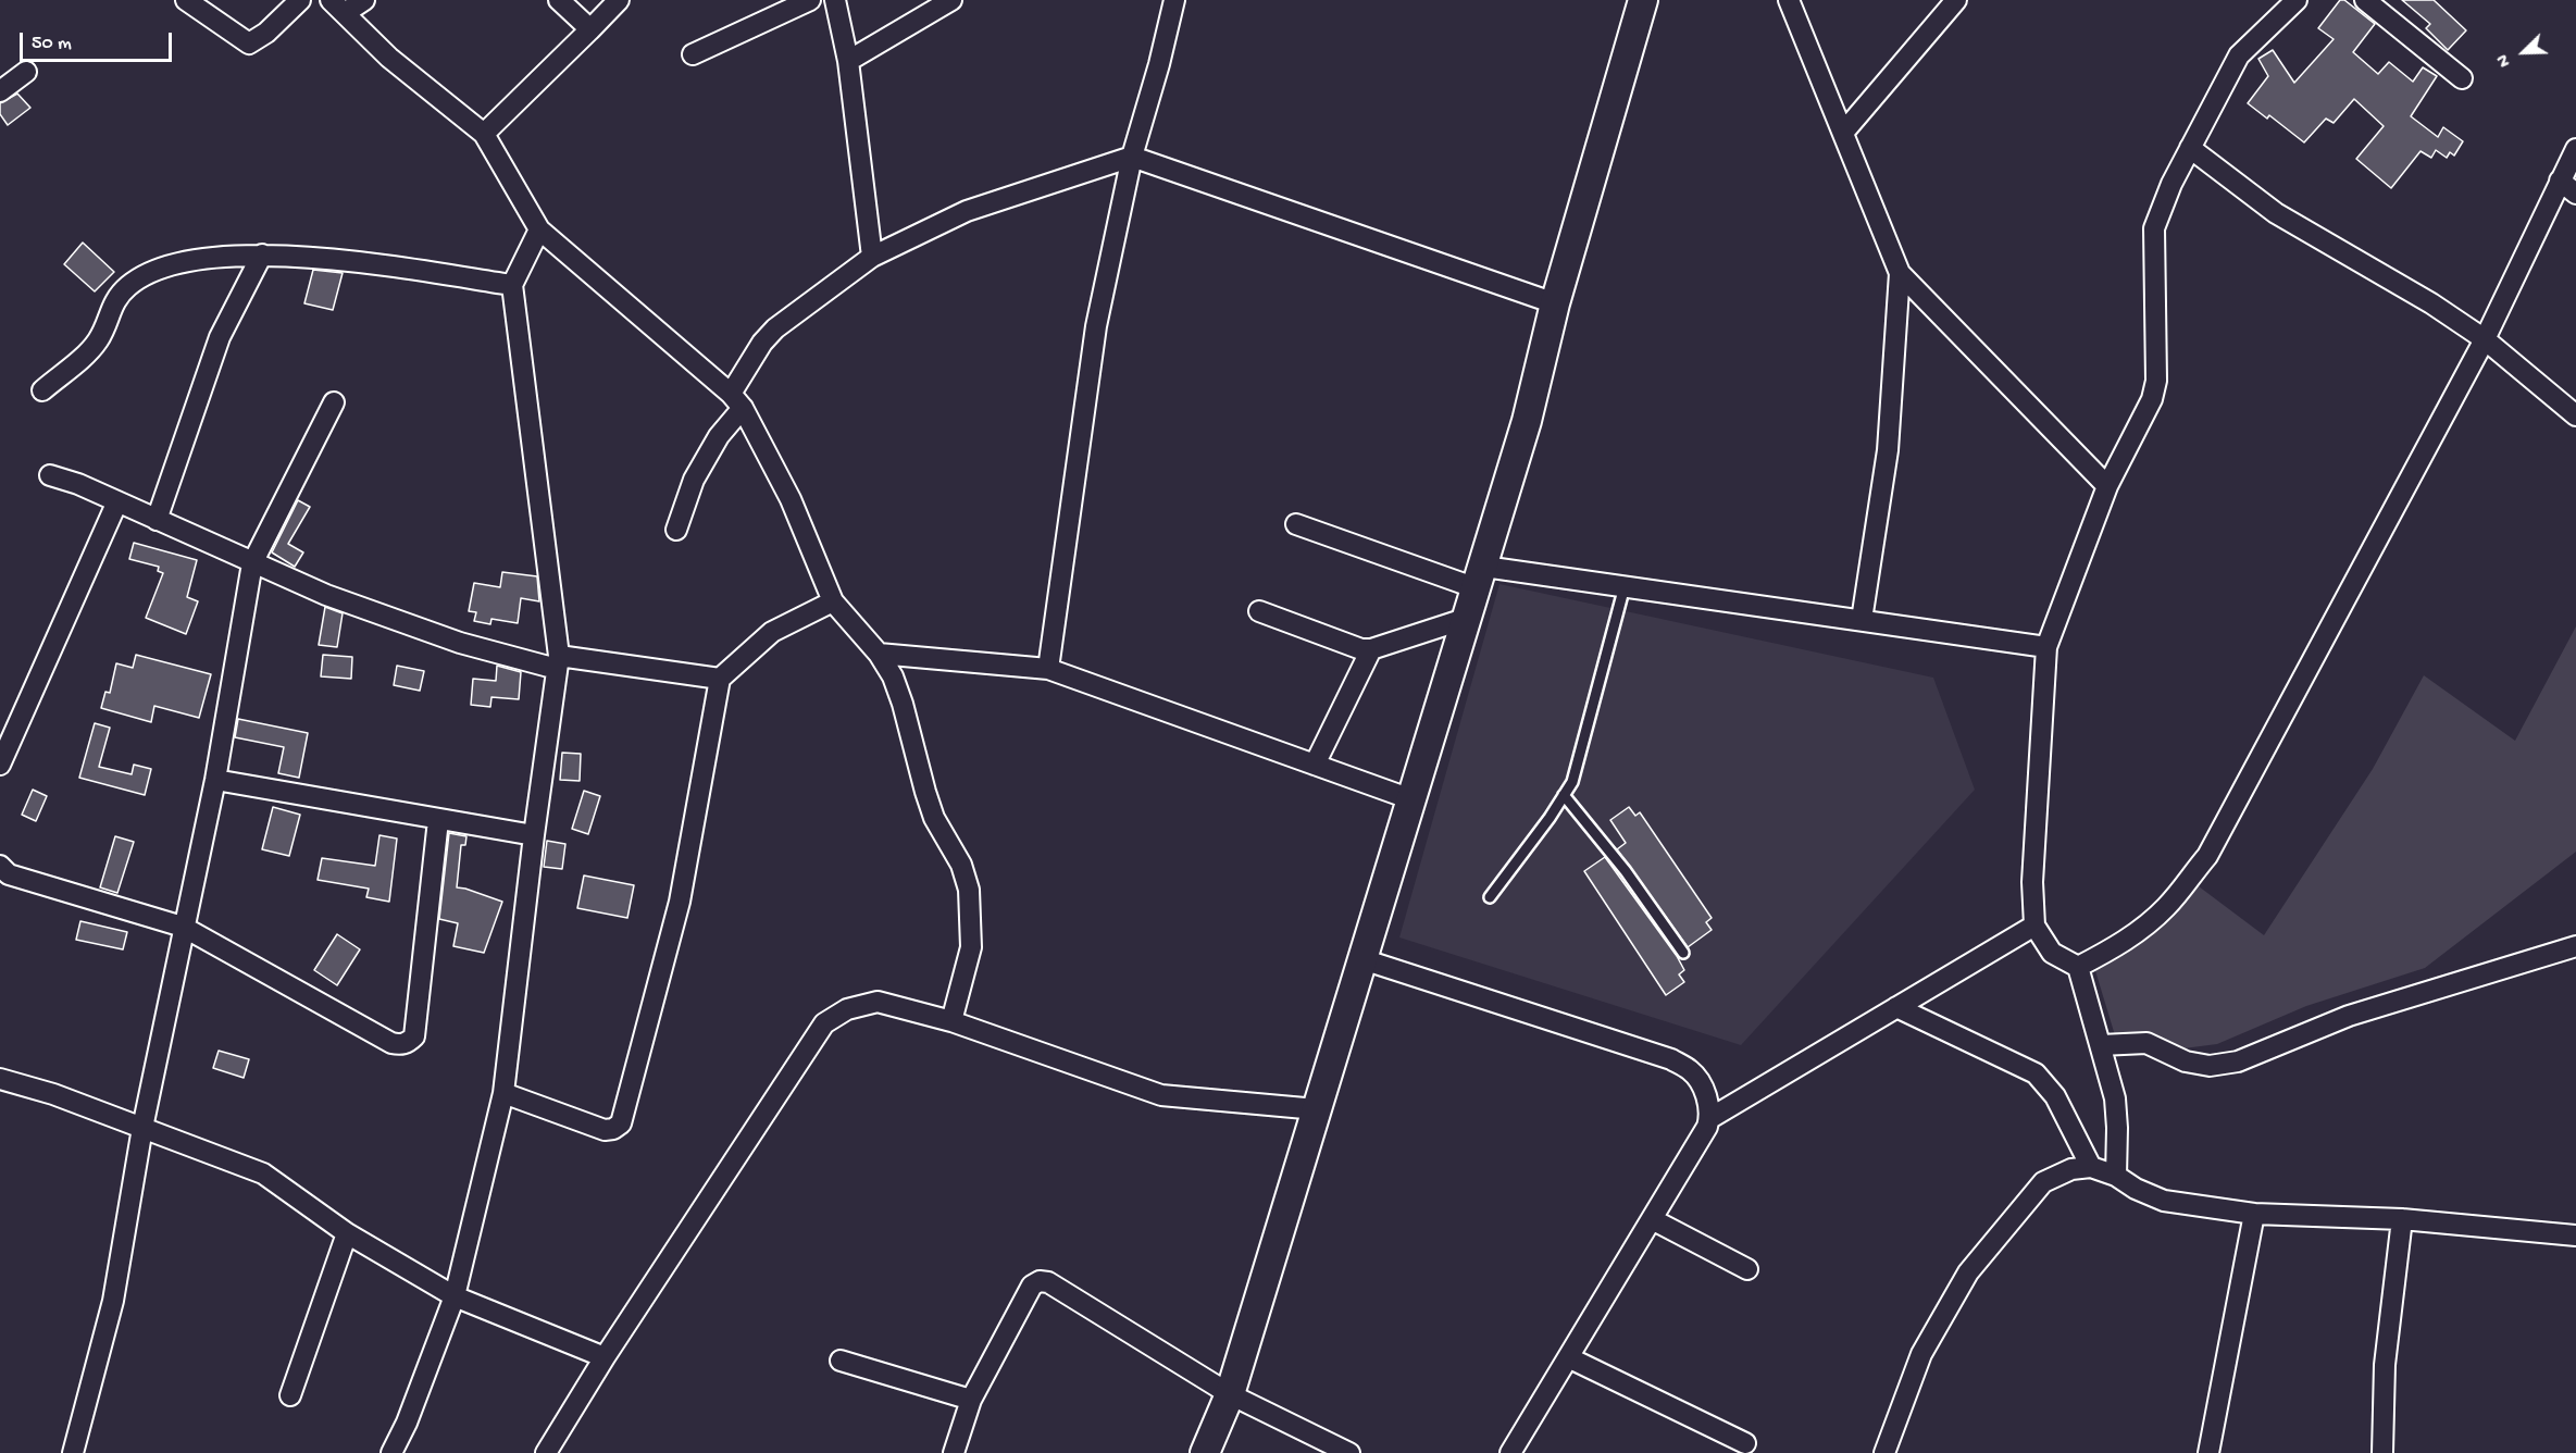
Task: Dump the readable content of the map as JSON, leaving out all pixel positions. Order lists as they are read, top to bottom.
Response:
{
  "scale_bar": "50 m",
  "north": "bottom left"
}
